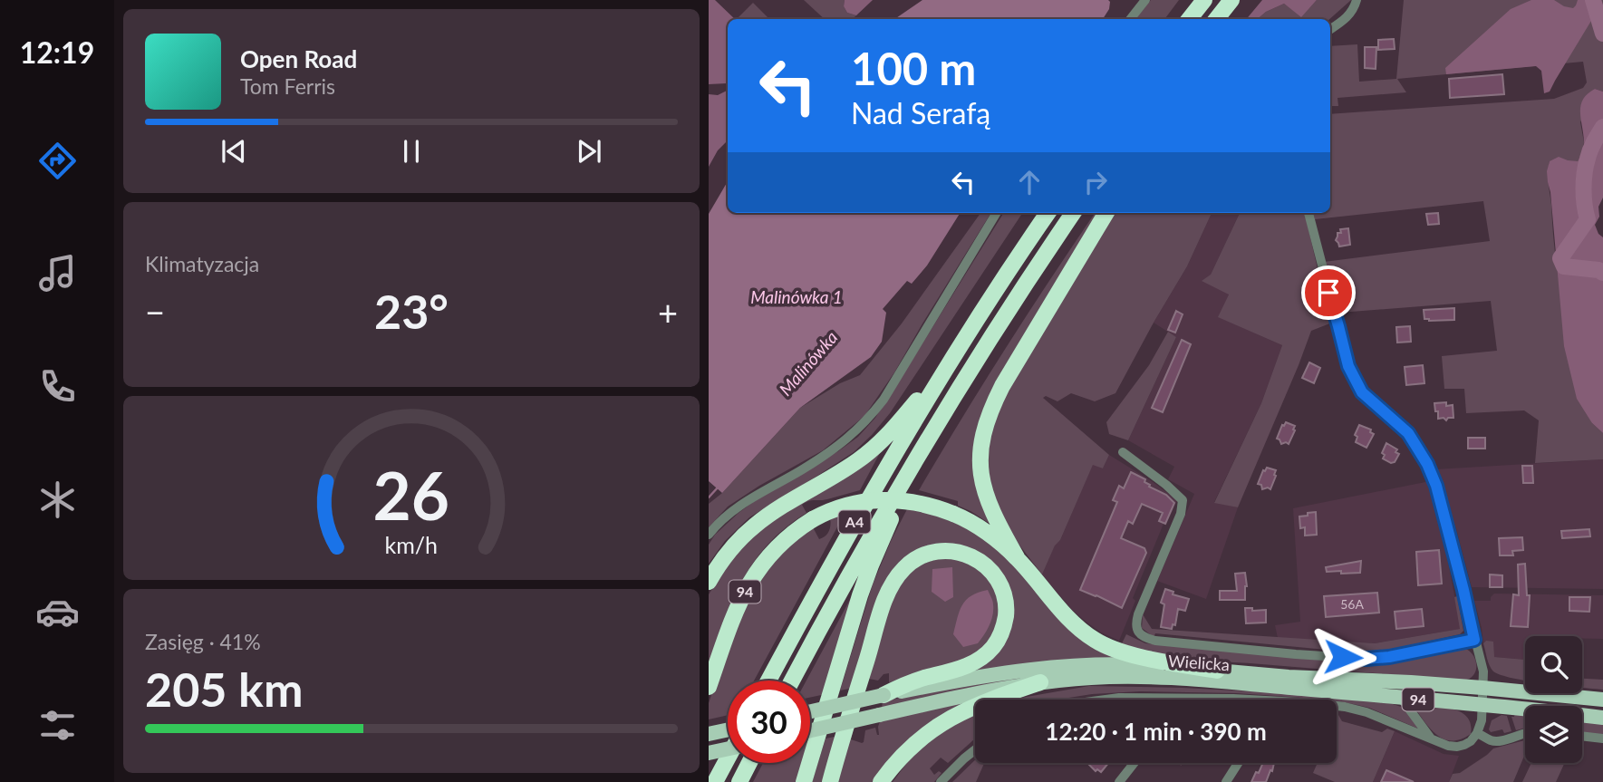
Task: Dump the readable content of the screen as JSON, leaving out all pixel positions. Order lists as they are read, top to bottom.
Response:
{
  "streets": {
    "highway": ["A4", "94"],
    "main road": ["Wielicka"]
  },
  "crossings": [
    ["94", "Wielicka"]
  ],
  "water": ["Malinówka 1", "Malinówka"],
  "house_numbers": ["56A"],
  "page": {
    "tabs": "12:19",
    "turn": ["100 m", "Nad Serafą"],
    "song": ["Open Road", "Tom Ferris"],
    "tile": [
      "Klimatyzacja",
      ["Zasięg · 41%", "205 km"]
    ],
    "heat": ["−", "23°", "+"],
    "limit": "30",
    "trip": "12:20 · 1 min · 390 m",
    "gauge": ["26", "km/h"]
  }
}
